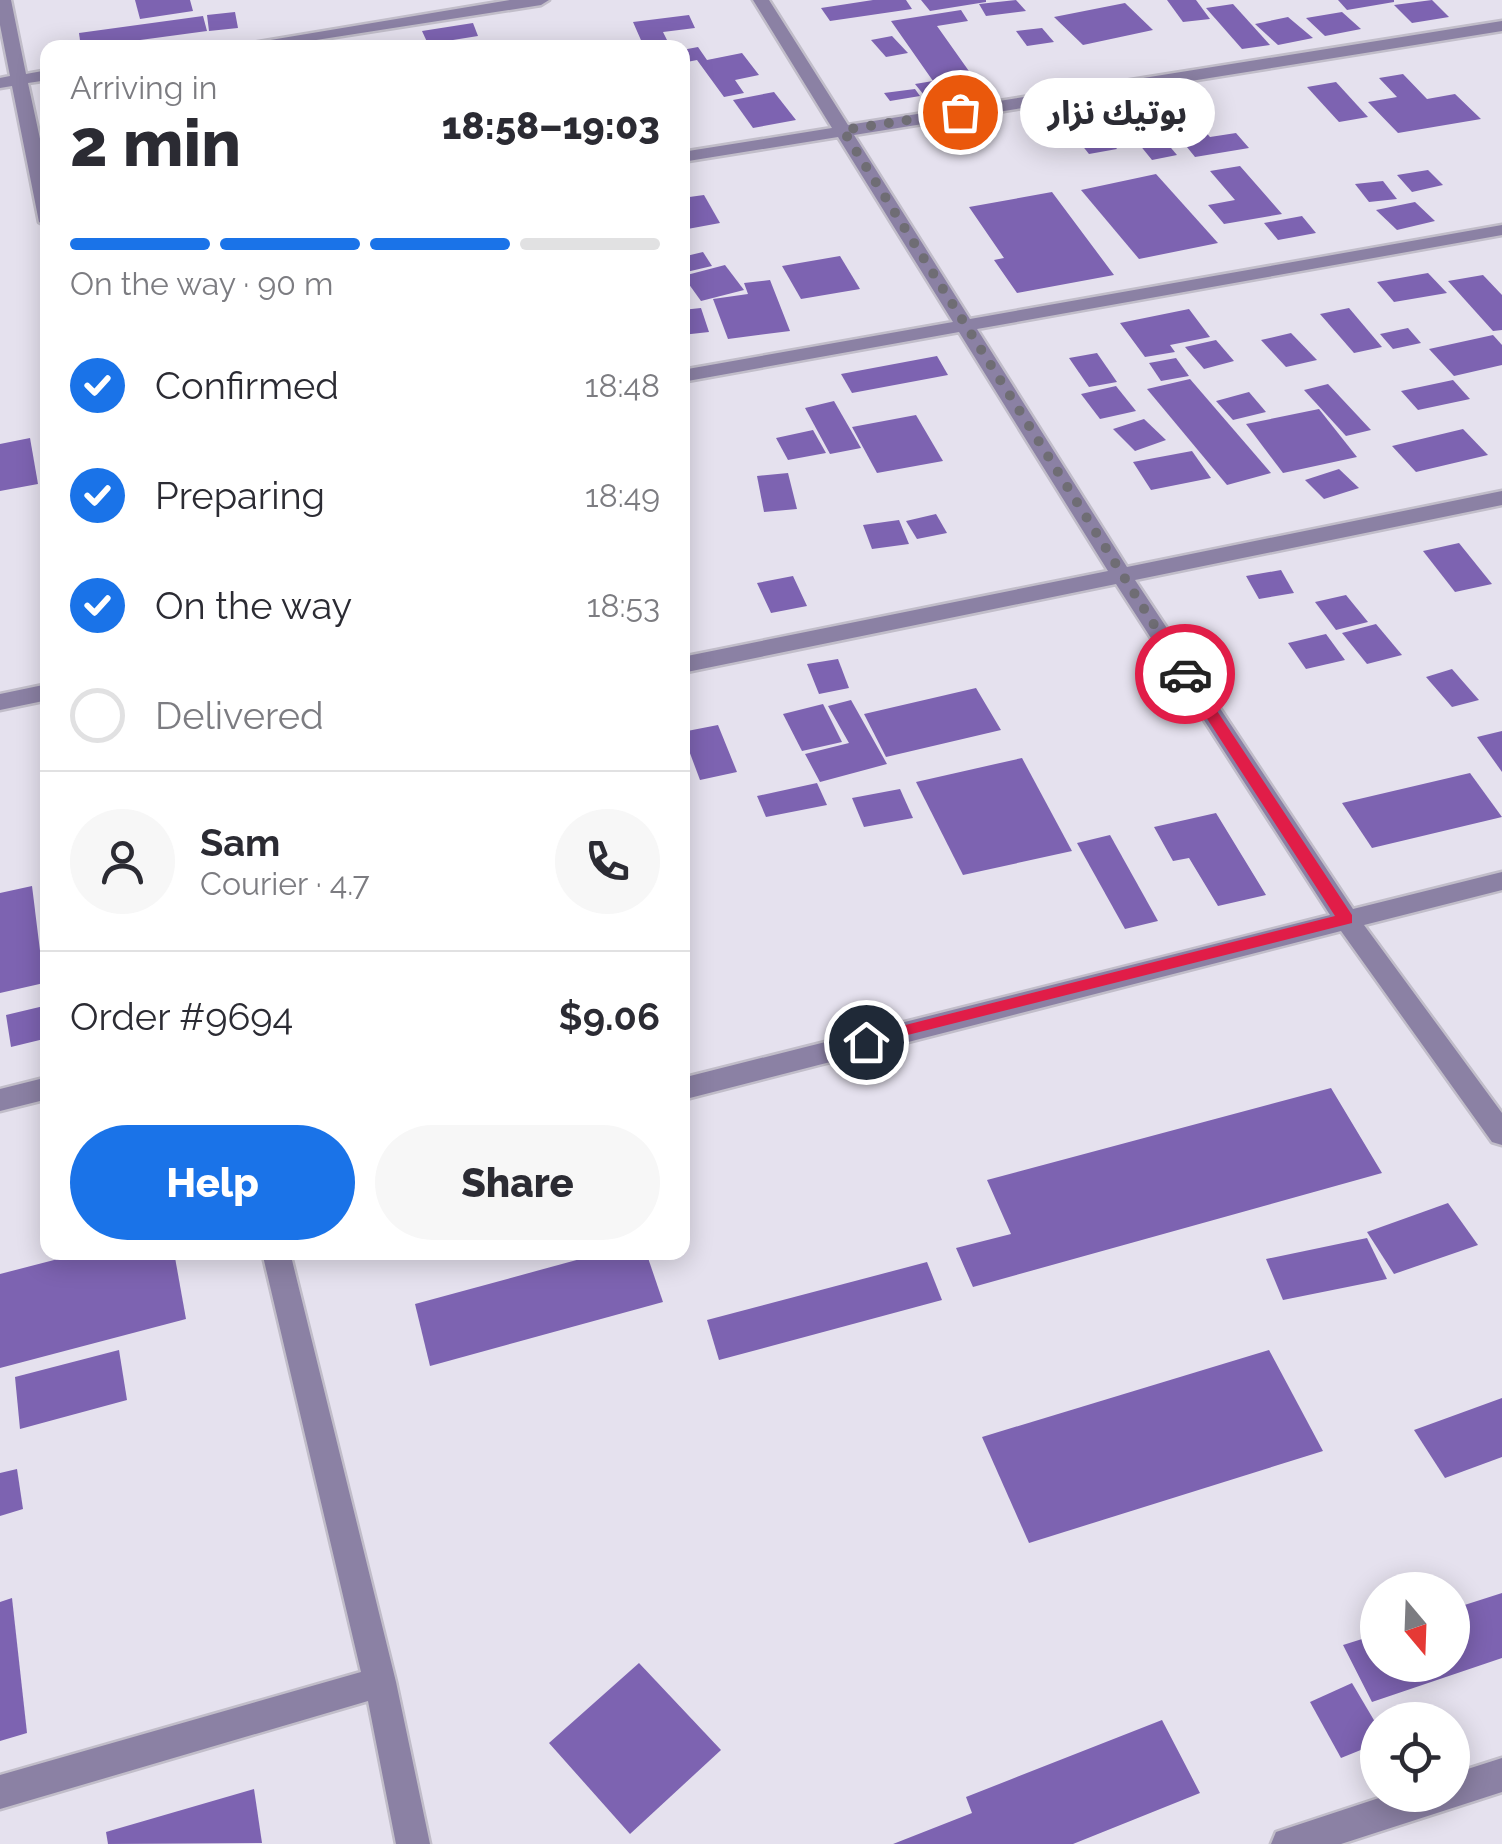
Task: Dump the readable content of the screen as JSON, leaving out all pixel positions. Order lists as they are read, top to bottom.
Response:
{
  "places": ["بوتيك نزار"],
  "north": "bottom",
  "page": {
    "heading": ["2 min", "Arriving in", "18:58–19:03"],
    "panel": [
      "Sam",
      "Courier · 4.7",
      "Order #9694",
      "$9.06"
    ],
    "bubble": "بوتيك نزار",
    "bar": "On the way · 90 m",
    "list": [
      ["Confirmed", "18:48"],
      ["Preparing", "18:49"],
      ["On the way", "18:53"],
      "Delivered"
    ],
    "buttons": ["Help", "Share"]
  }
}
